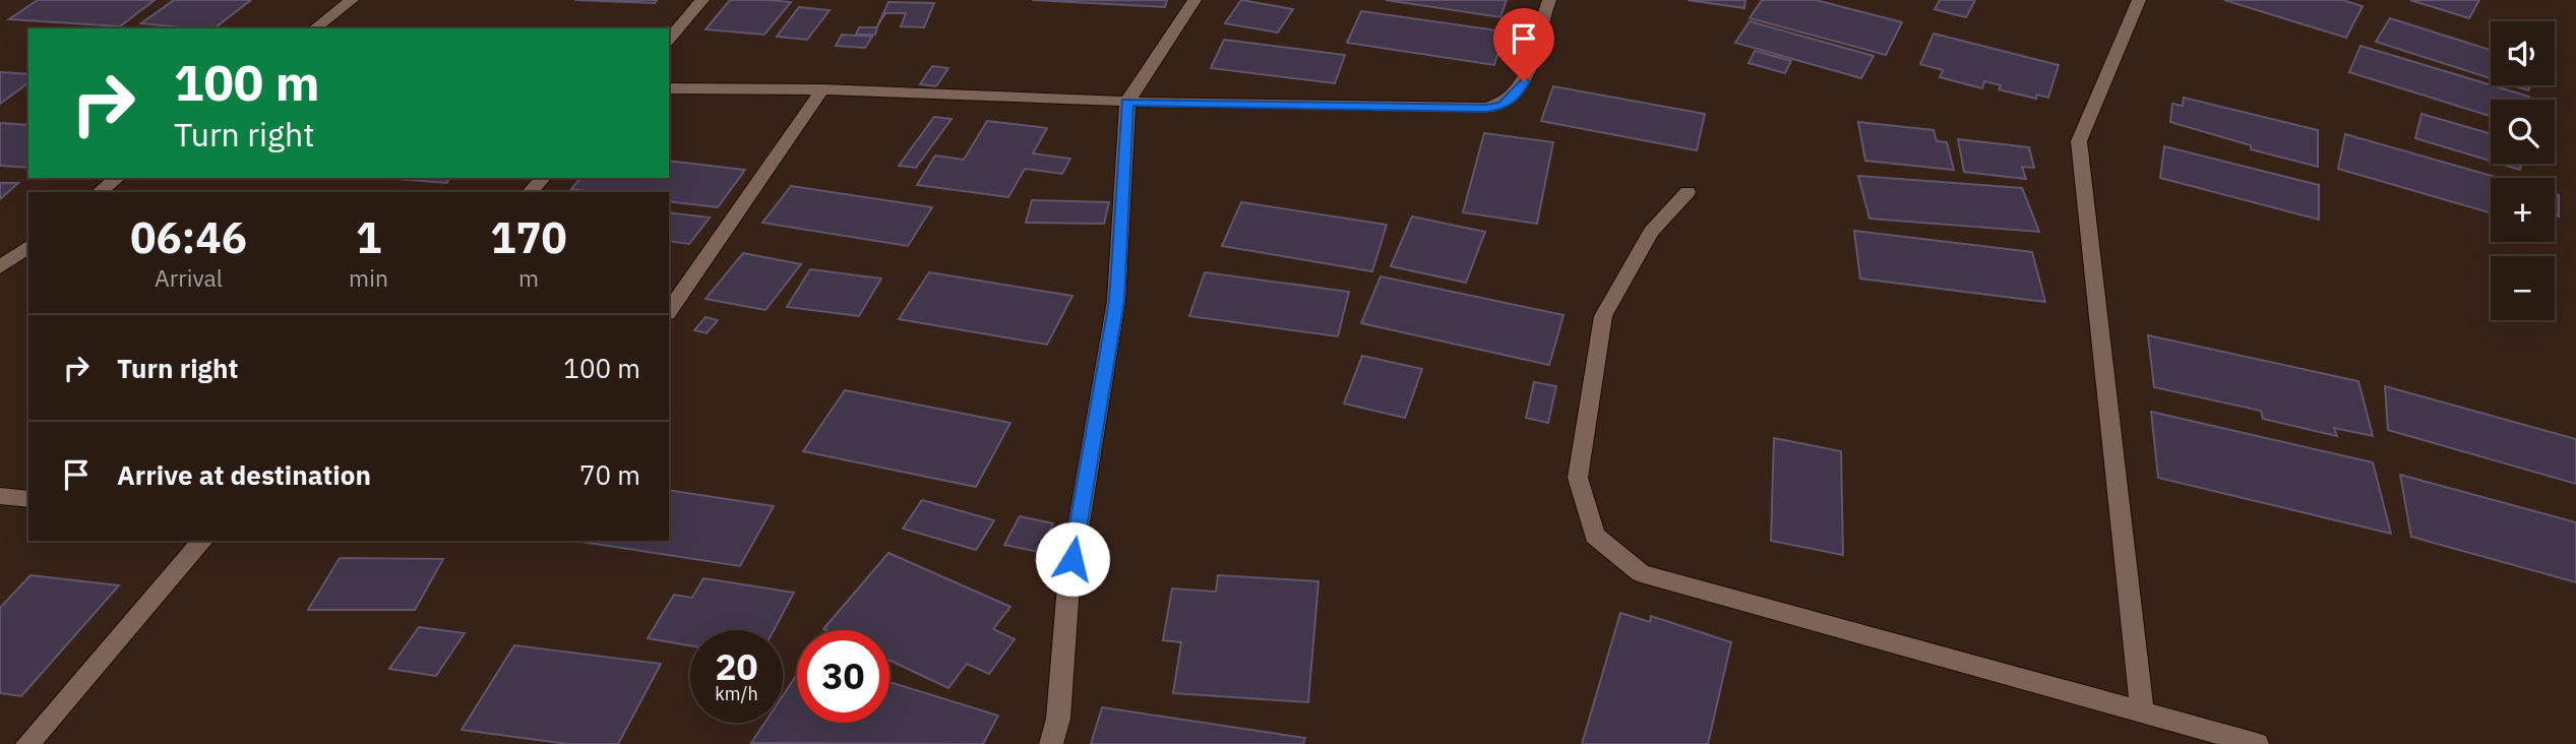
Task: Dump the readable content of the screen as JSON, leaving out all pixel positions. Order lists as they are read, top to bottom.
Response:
{
  "page": {
    "map_buttons": ["+", "−"],
    "turn": ["100 m", "Turn right"],
    "eta": [
      "06:46",
      "Arrival",
      "1",
      "min",
      "170",
      "m"
    ],
    "list": [
      {
        "name": "Turn right",
        "value": "100 m"
      },
      {
        "name": "Arrive at destination",
        "value": "70 m"
      }
    ],
    "speed": "20 km/h",
    "limit": "30"
  }
}
